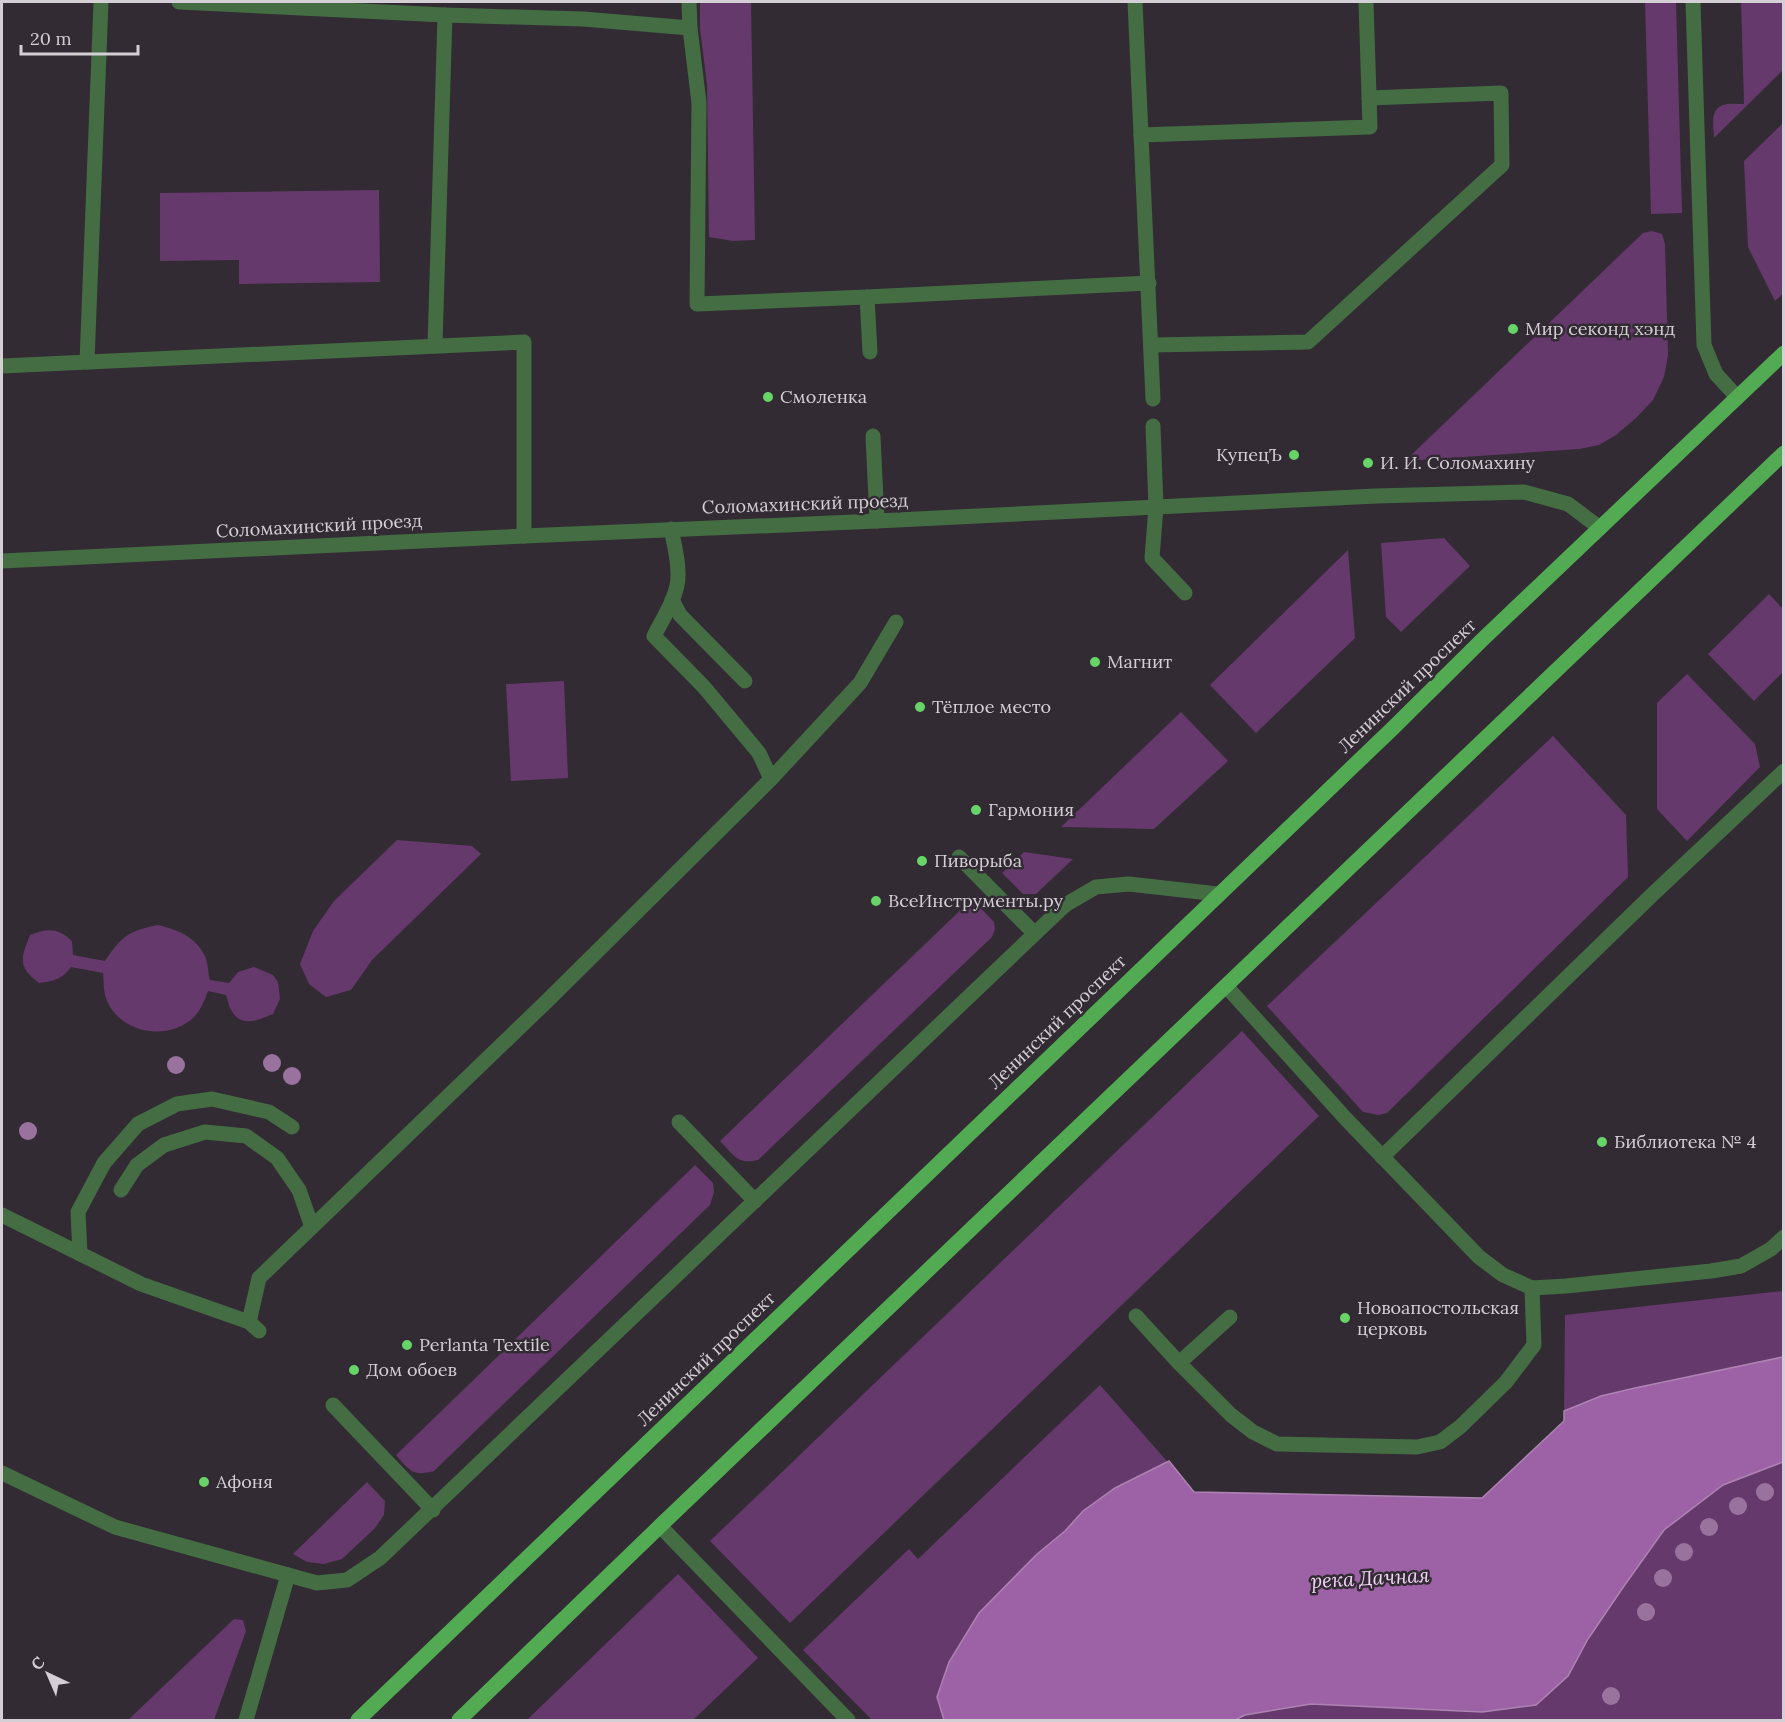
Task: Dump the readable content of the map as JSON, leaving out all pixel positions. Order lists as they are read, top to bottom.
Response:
{
  "streets": {
    "main road": ["Ленинский проспект"],
    "street": ["Соломахинский проезд"]
  },
  "crossings": [
    ["Соломахинский проезд", "Ленинский проспект"]
  ],
  "water": ["река Дачная"],
  "places": [
    "Мир секонд хэнд",
    "Смоленка",
    "КупецЪ",
    "И. И. Соломахину",
    "Магнит",
    "Тёплое место",
    "Гармония",
    "Пиворыба",
    "ВсеИнструменты.ру",
    "Библиотека № 4",
    "Новоапостольская церковь",
    "Perlanta Textile",
    "Дом обоев",
    "Афоня"
  ],
  "scale_bar": "20 m",
  "north": "top left"
}
